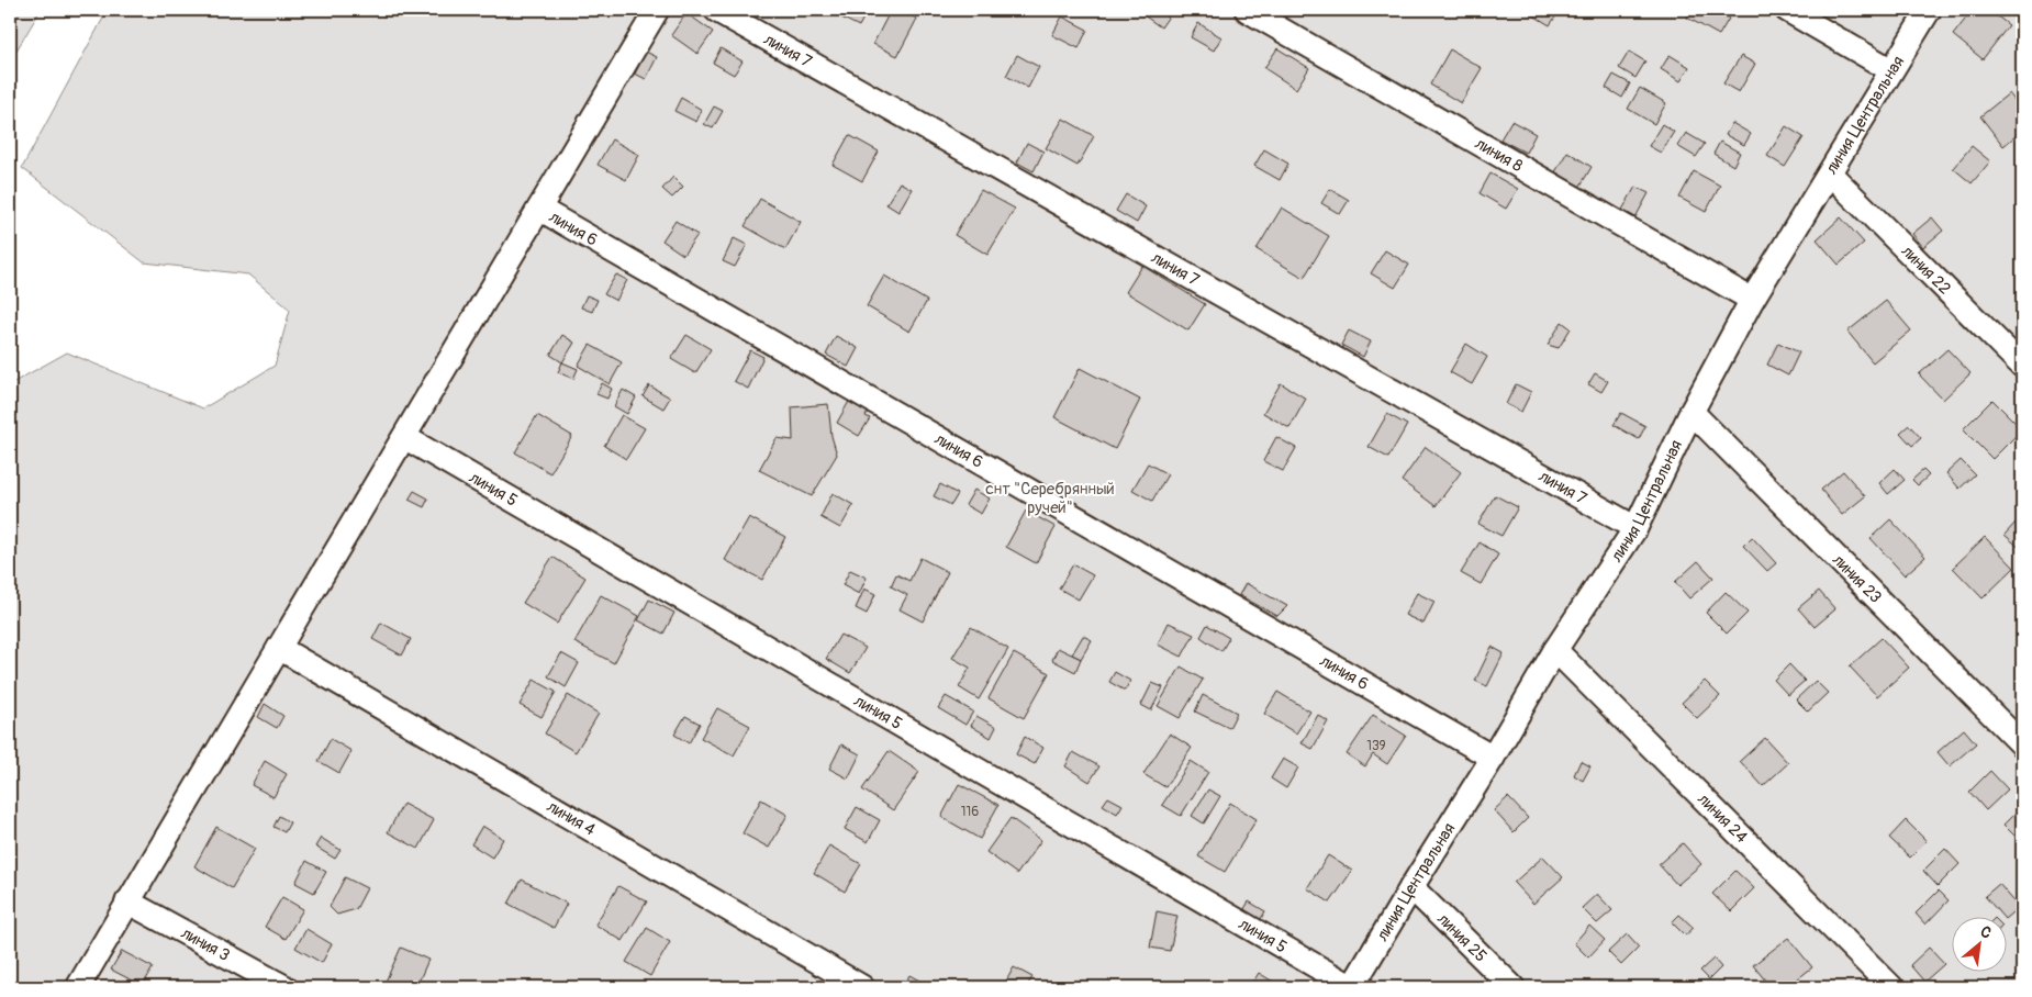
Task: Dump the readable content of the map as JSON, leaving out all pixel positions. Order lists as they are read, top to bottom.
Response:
{
  "streets": {
    "street": [
      "линия 7",
      "линия Центральная",
      "линия 8",
      "линия 6",
      "линия 22",
      "линия 5",
      "линия 23",
      "линия 4",
      "линия 24",
      "линия 25",
      "линия 3"
    ]
  },
  "crossings": [
    ["линия 7", "линия Центральная"],
    ["линия Центральная", "линия 8"],
    ["линия Центральная", "линия 6"],
    ["линия Центральная", "линия 22"],
    ["линия Центральная", "линия 5"],
    ["линия Центральная", "линия 23"],
    ["линия Центральная", "линия 24"],
    ["линия Центральная", "линия 25"]
  ],
  "parks": ["снт \"Серебрянный ручей\""],
  "house_numbers": ["139", "116"],
  "north": "top right"
}
